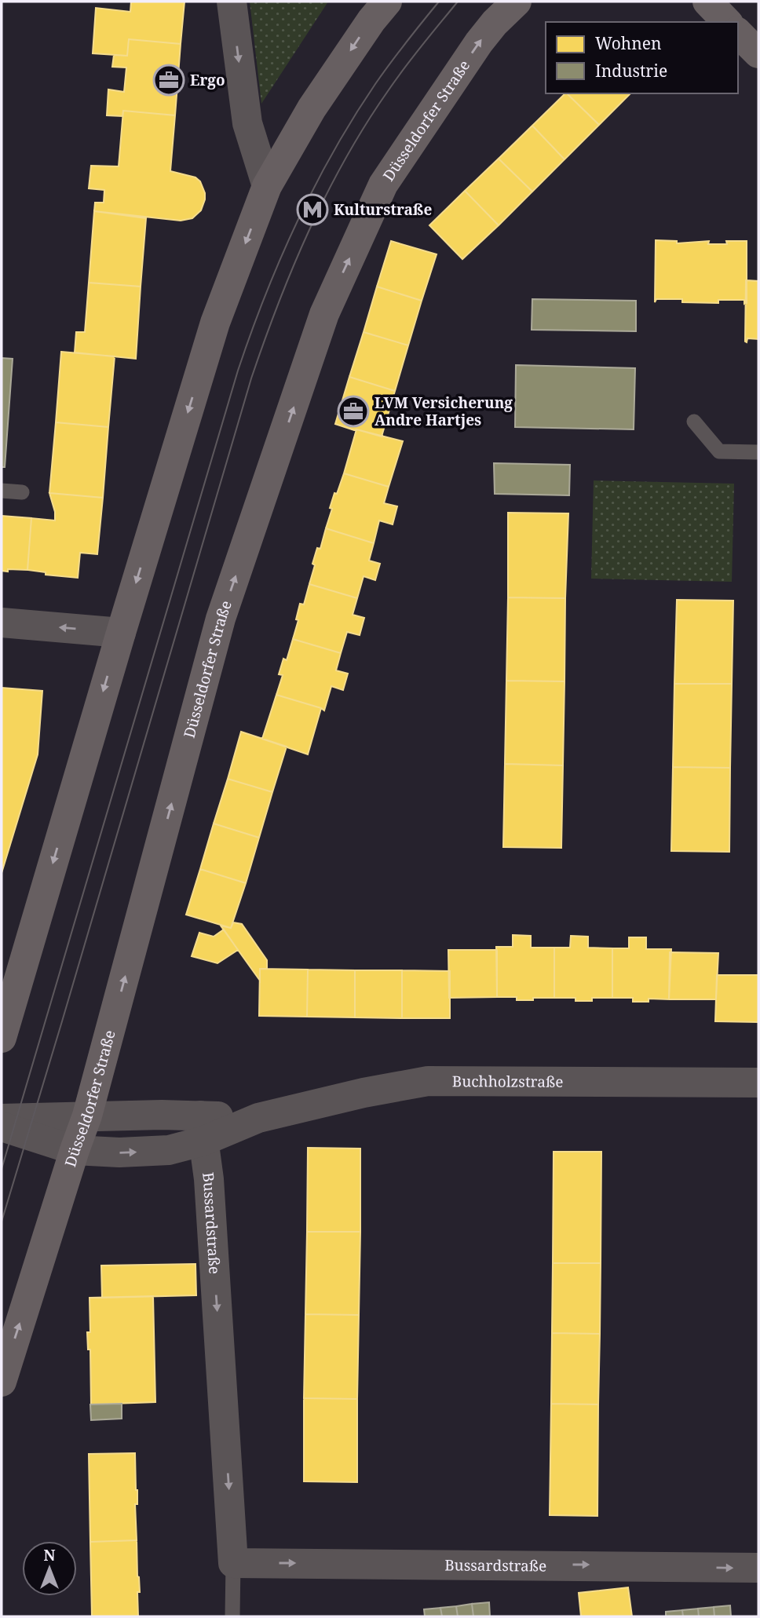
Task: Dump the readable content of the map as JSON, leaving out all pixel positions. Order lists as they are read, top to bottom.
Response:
{
  "streets": {
    "main road": ["Düsseldorfer Straße"],
    "street": ["Buchholzstraße", "Bussardstraße"]
  },
  "crossings": [
    ["Düsseldorfer Straße", "Buchholzstraße"],
    ["Buchholzstraße", "Bussardstraße"]
  ],
  "places": {
    "office": ["Ergo", "LVM Versicherung Andre Hartjes"],
    "metro station": ["Kulturstraße"]
  },
  "legend": ["Wohnen", "Industrie"],
  "north": "top"
}
